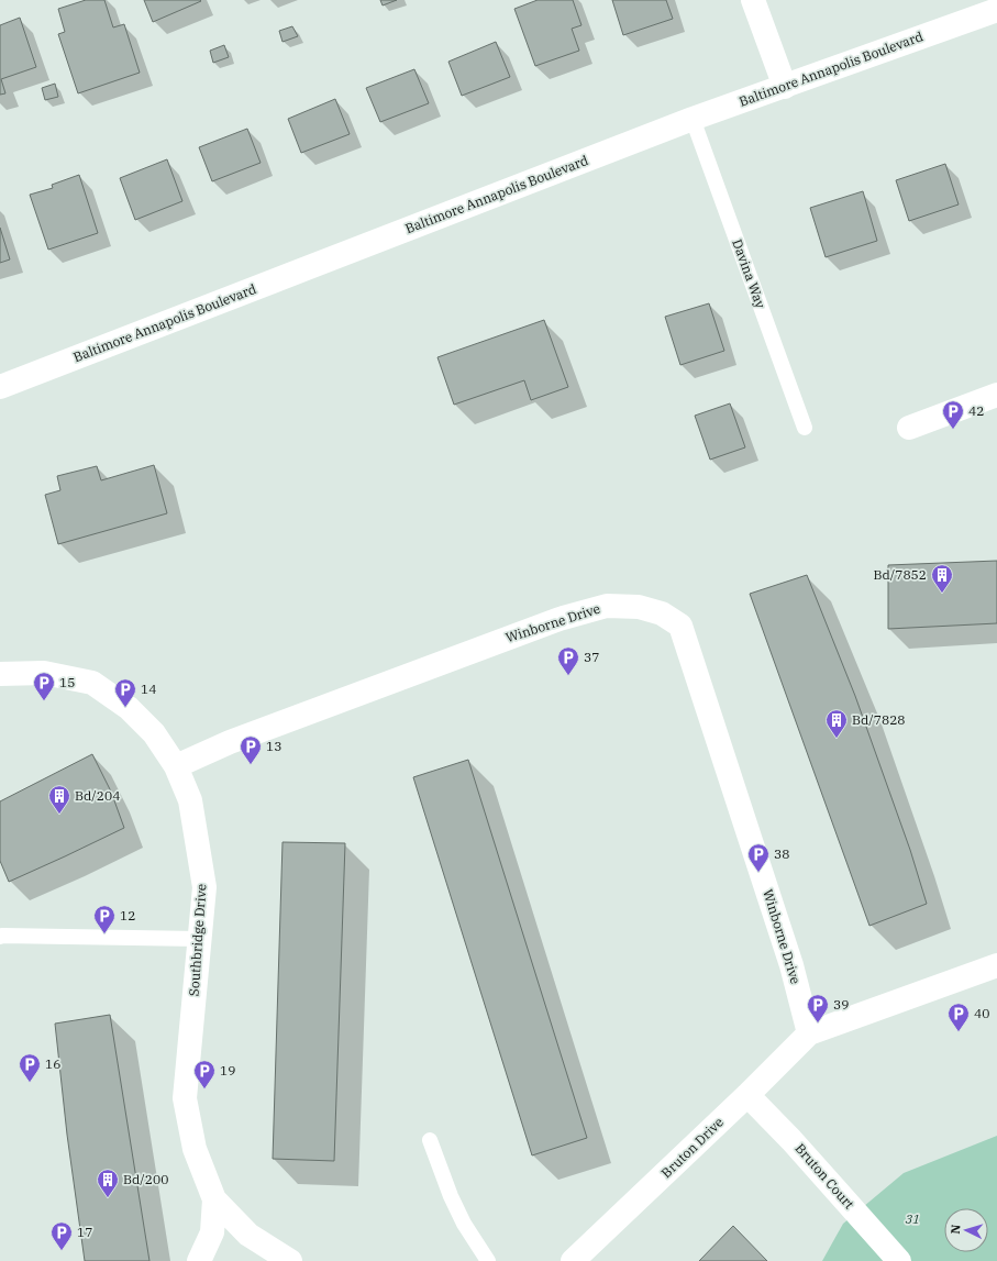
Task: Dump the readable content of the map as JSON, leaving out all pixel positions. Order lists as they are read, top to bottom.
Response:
{
  "streets": {
    "street": [
      "Baltimore Annapolis Boulevard",
      "Winborne Drive",
      "Southbridge Drive",
      "Bruton Drive",
      "Bruton Court"
    ],
    "lane": ["Davina Way"]
  },
  "crossings": [
    ["Baltimore Annapolis Boulevard", "Davina Way"],
    ["Winborne Drive", "Southbridge Drive"],
    ["Winborne Drive", "Bruton Drive"],
    ["Bruton Drive", "Bruton Court"]
  ],
  "parks": ["31"],
  "places": {
    "parking": [
      "42",
      "37",
      "15",
      "14",
      "13",
      "38",
      "12",
      "39",
      "40",
      "16",
      "19",
      "17"
    ],
    "building": [
      "Bd/7852",
      "Bd/7828",
      "Bd/204",
      "Bd/200"
    ]
  },
  "north": "left"
}
